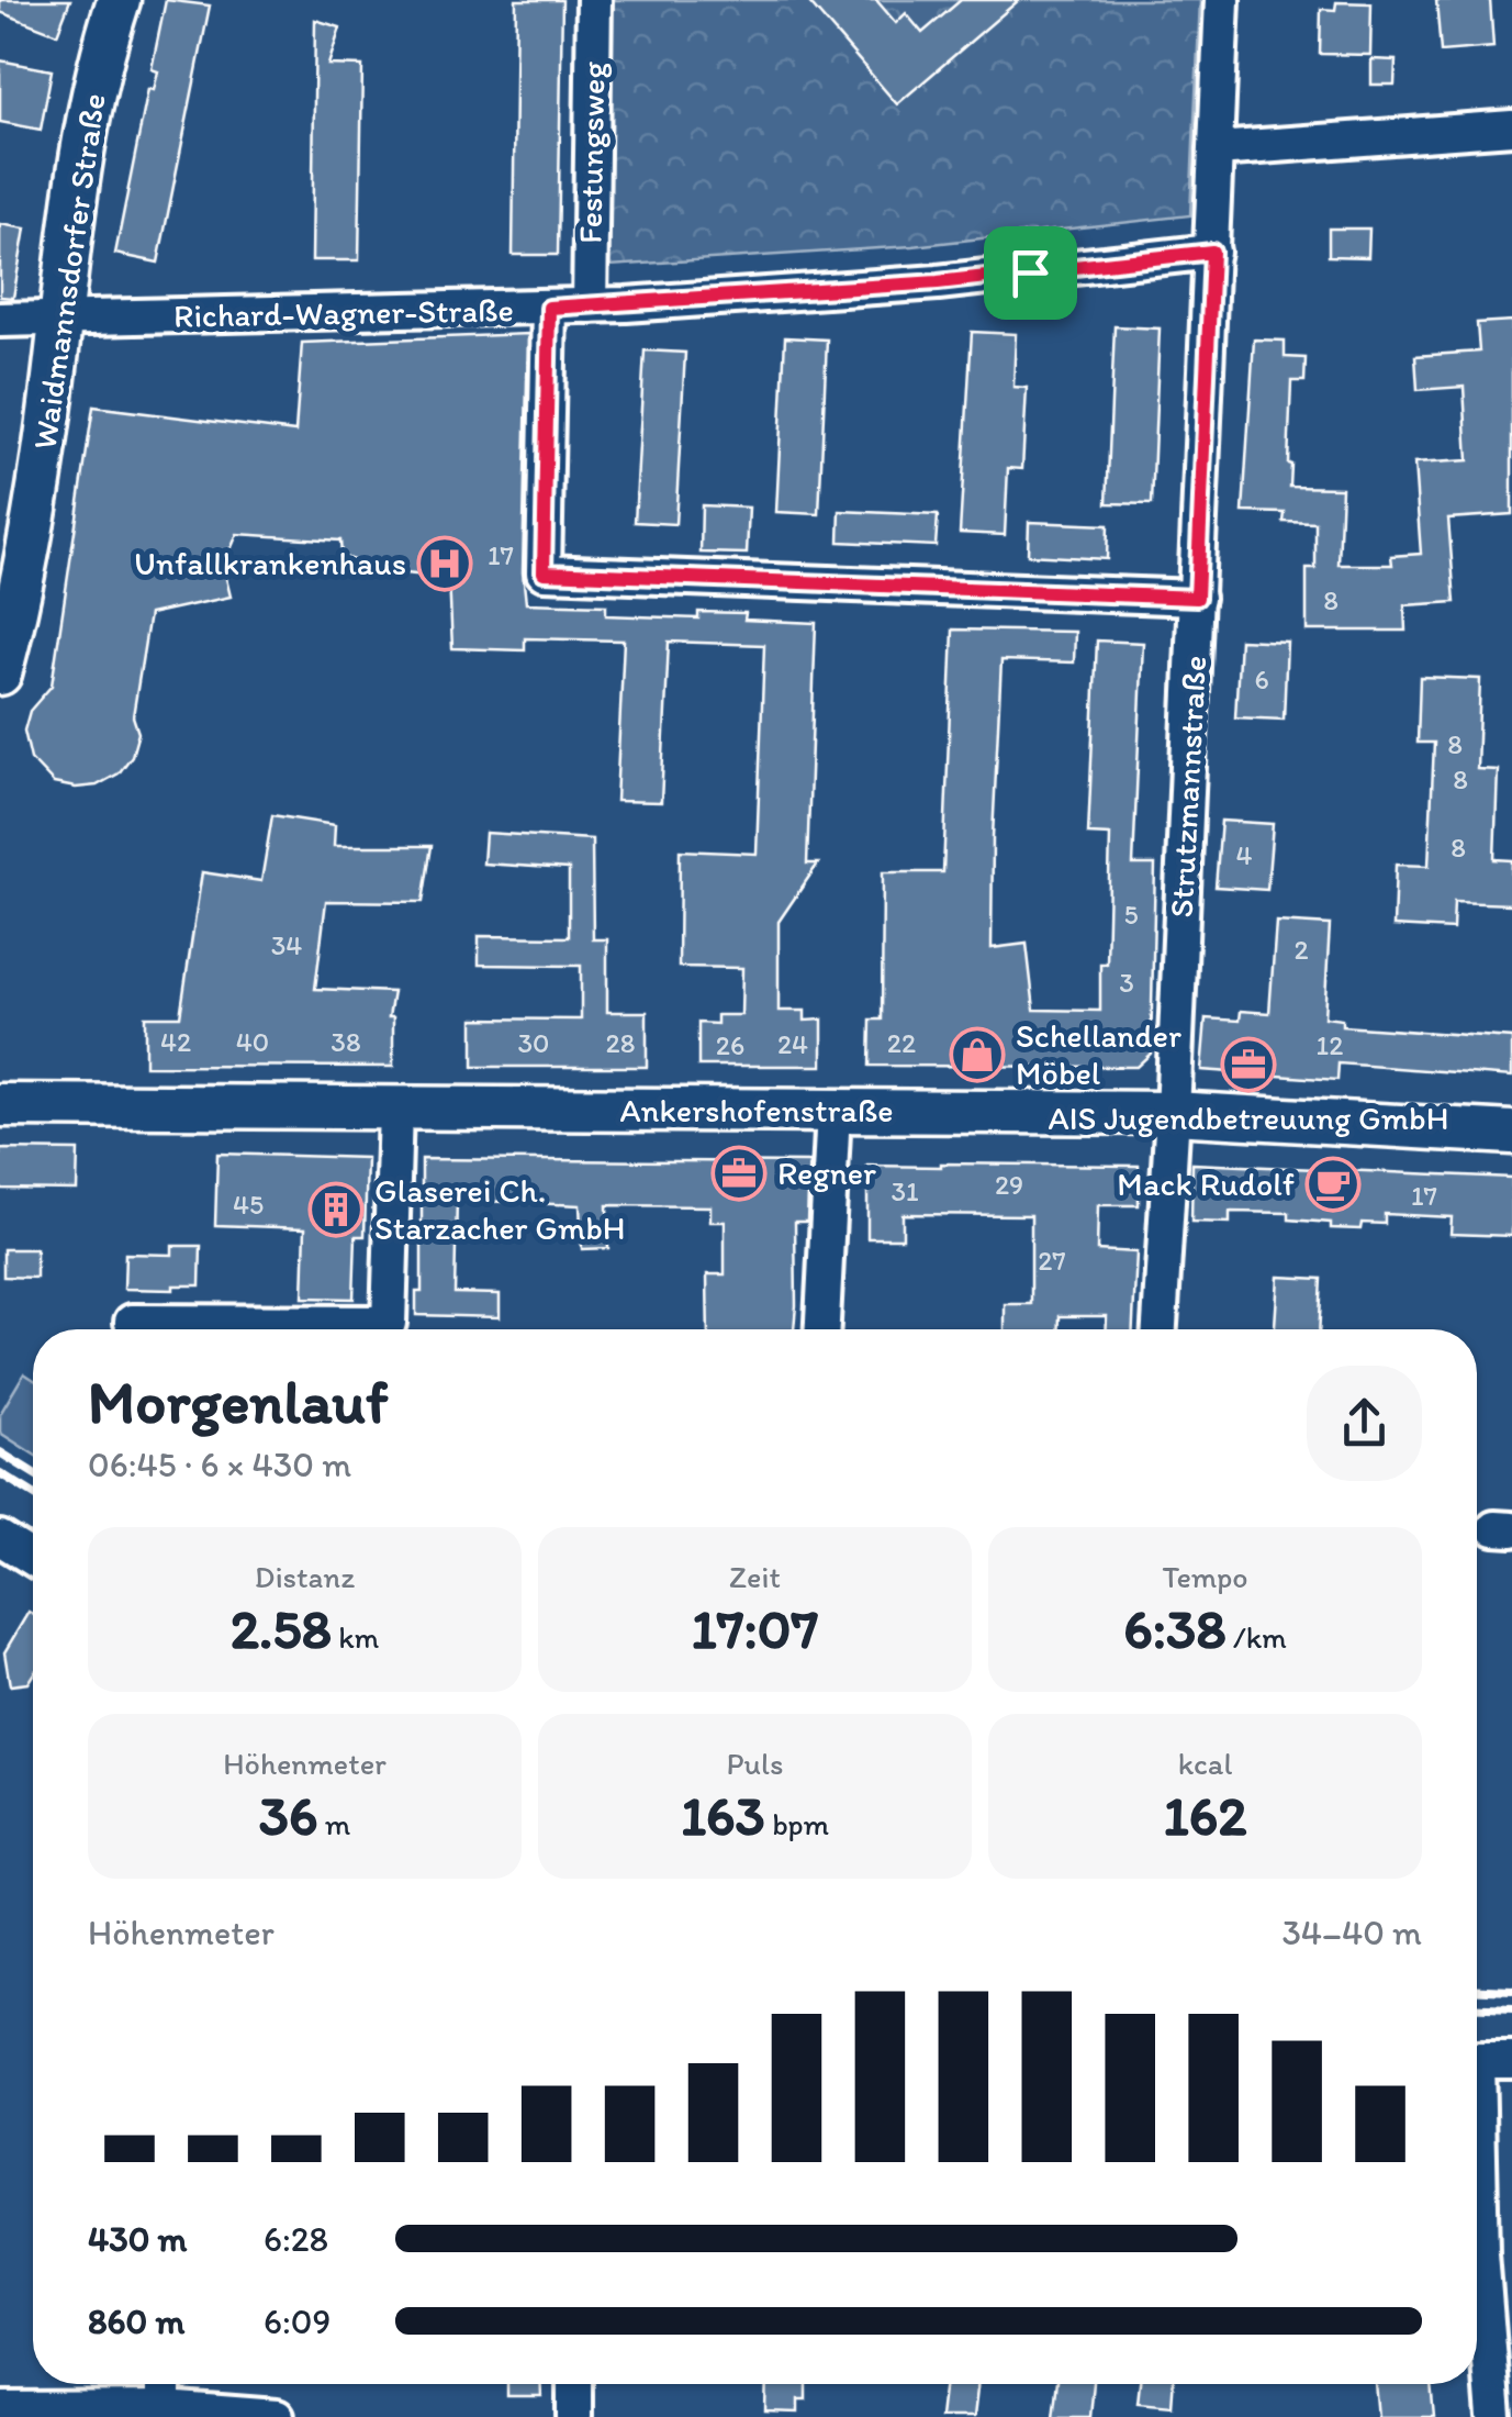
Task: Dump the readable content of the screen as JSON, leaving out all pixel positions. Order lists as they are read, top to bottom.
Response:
{
  "streets": {
    "street": [
      "Festungsweg",
      "Waidmannsdorfer Straße",
      "Richard-Wagner-Straße",
      "Strutzmannstraße",
      "Ankershofenstraße"
    ]
  },
  "crossings": [
    ["Festungsweg", "Richard-Wagner-Straße"],
    ["Waidmannsdorfer Straße", "Richard-Wagner-Straße"],
    ["Richard-Wagner-Straße", "Strutzmannstraße"],
    ["Strutzmannstraße", "Ankershofenstraße"]
  ],
  "places": {
    "hospital": ["Unfallkrankenhaus"],
    "shop": ["Schellander Möbel"],
    "office": ["AIS Jugendbetreuung GmbH", "Regner"],
    "cafe": ["Mack Rudolf"],
    "building": ["Glaserei Ch. Starzacher GmbH"]
  },
  "house_numbers": [
    "17",
    "8",
    "6",
    "8",
    "8",
    "8",
    "4",
    "5",
    "34",
    "2",
    "3",
    "42",
    "40",
    "38",
    "30",
    "28",
    "22",
    "24",
    "26",
    "12",
    "29",
    "31",
    "17",
    "45",
    "27"
  ],
  "page": {
    "heading": ["Morgenlauf", "06:45 · 6 × 430 m"],
    "stats": [
      ["Distanz", "2.58 km"],
      ["Zeit", "17:07"],
      ["Tempo", "6:38 /km"],
      ["Höhenmeter", "36 m"],
      ["Puls", "163 bpm"],
      ["kcal", "162"]
    ],
    "chart": ["Höhenmeter", "34–40 m"],
    "list": [
      {
        "name": "430 m",
        "note": "6:28"
      },
      {
        "name": "860 m",
        "note": "6:09"
      }
    ]
  }
}
